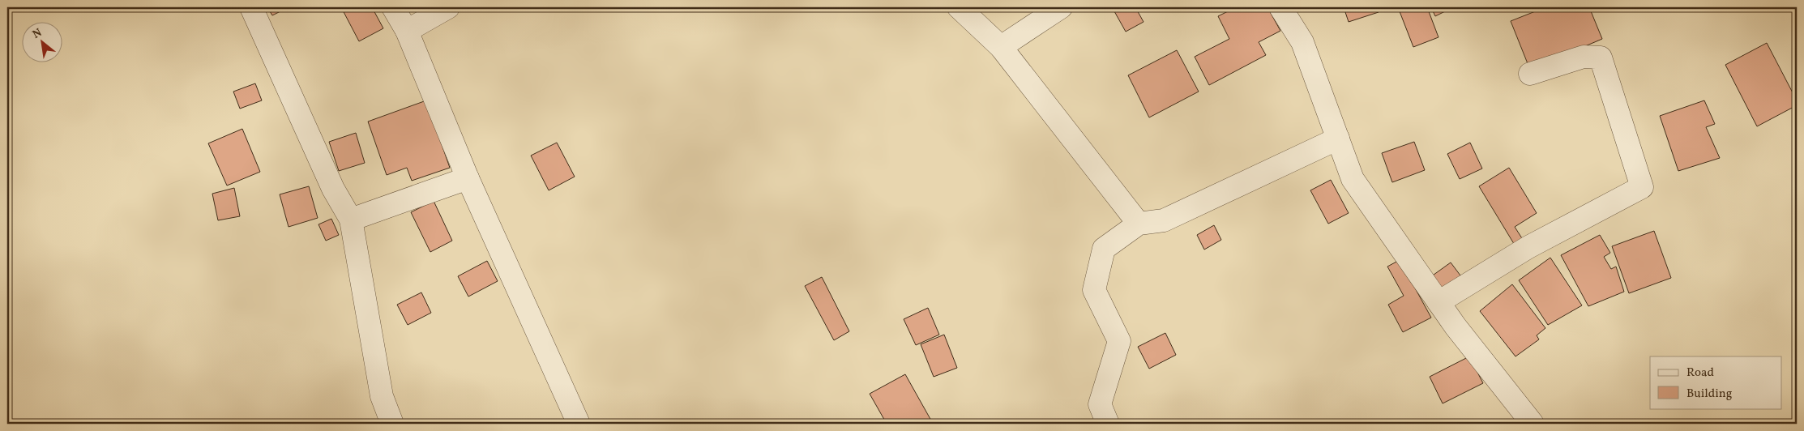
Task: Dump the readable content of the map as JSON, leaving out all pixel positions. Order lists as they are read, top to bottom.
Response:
{
  "legend": ["Road", "Building"],
  "north": "top left"
}
